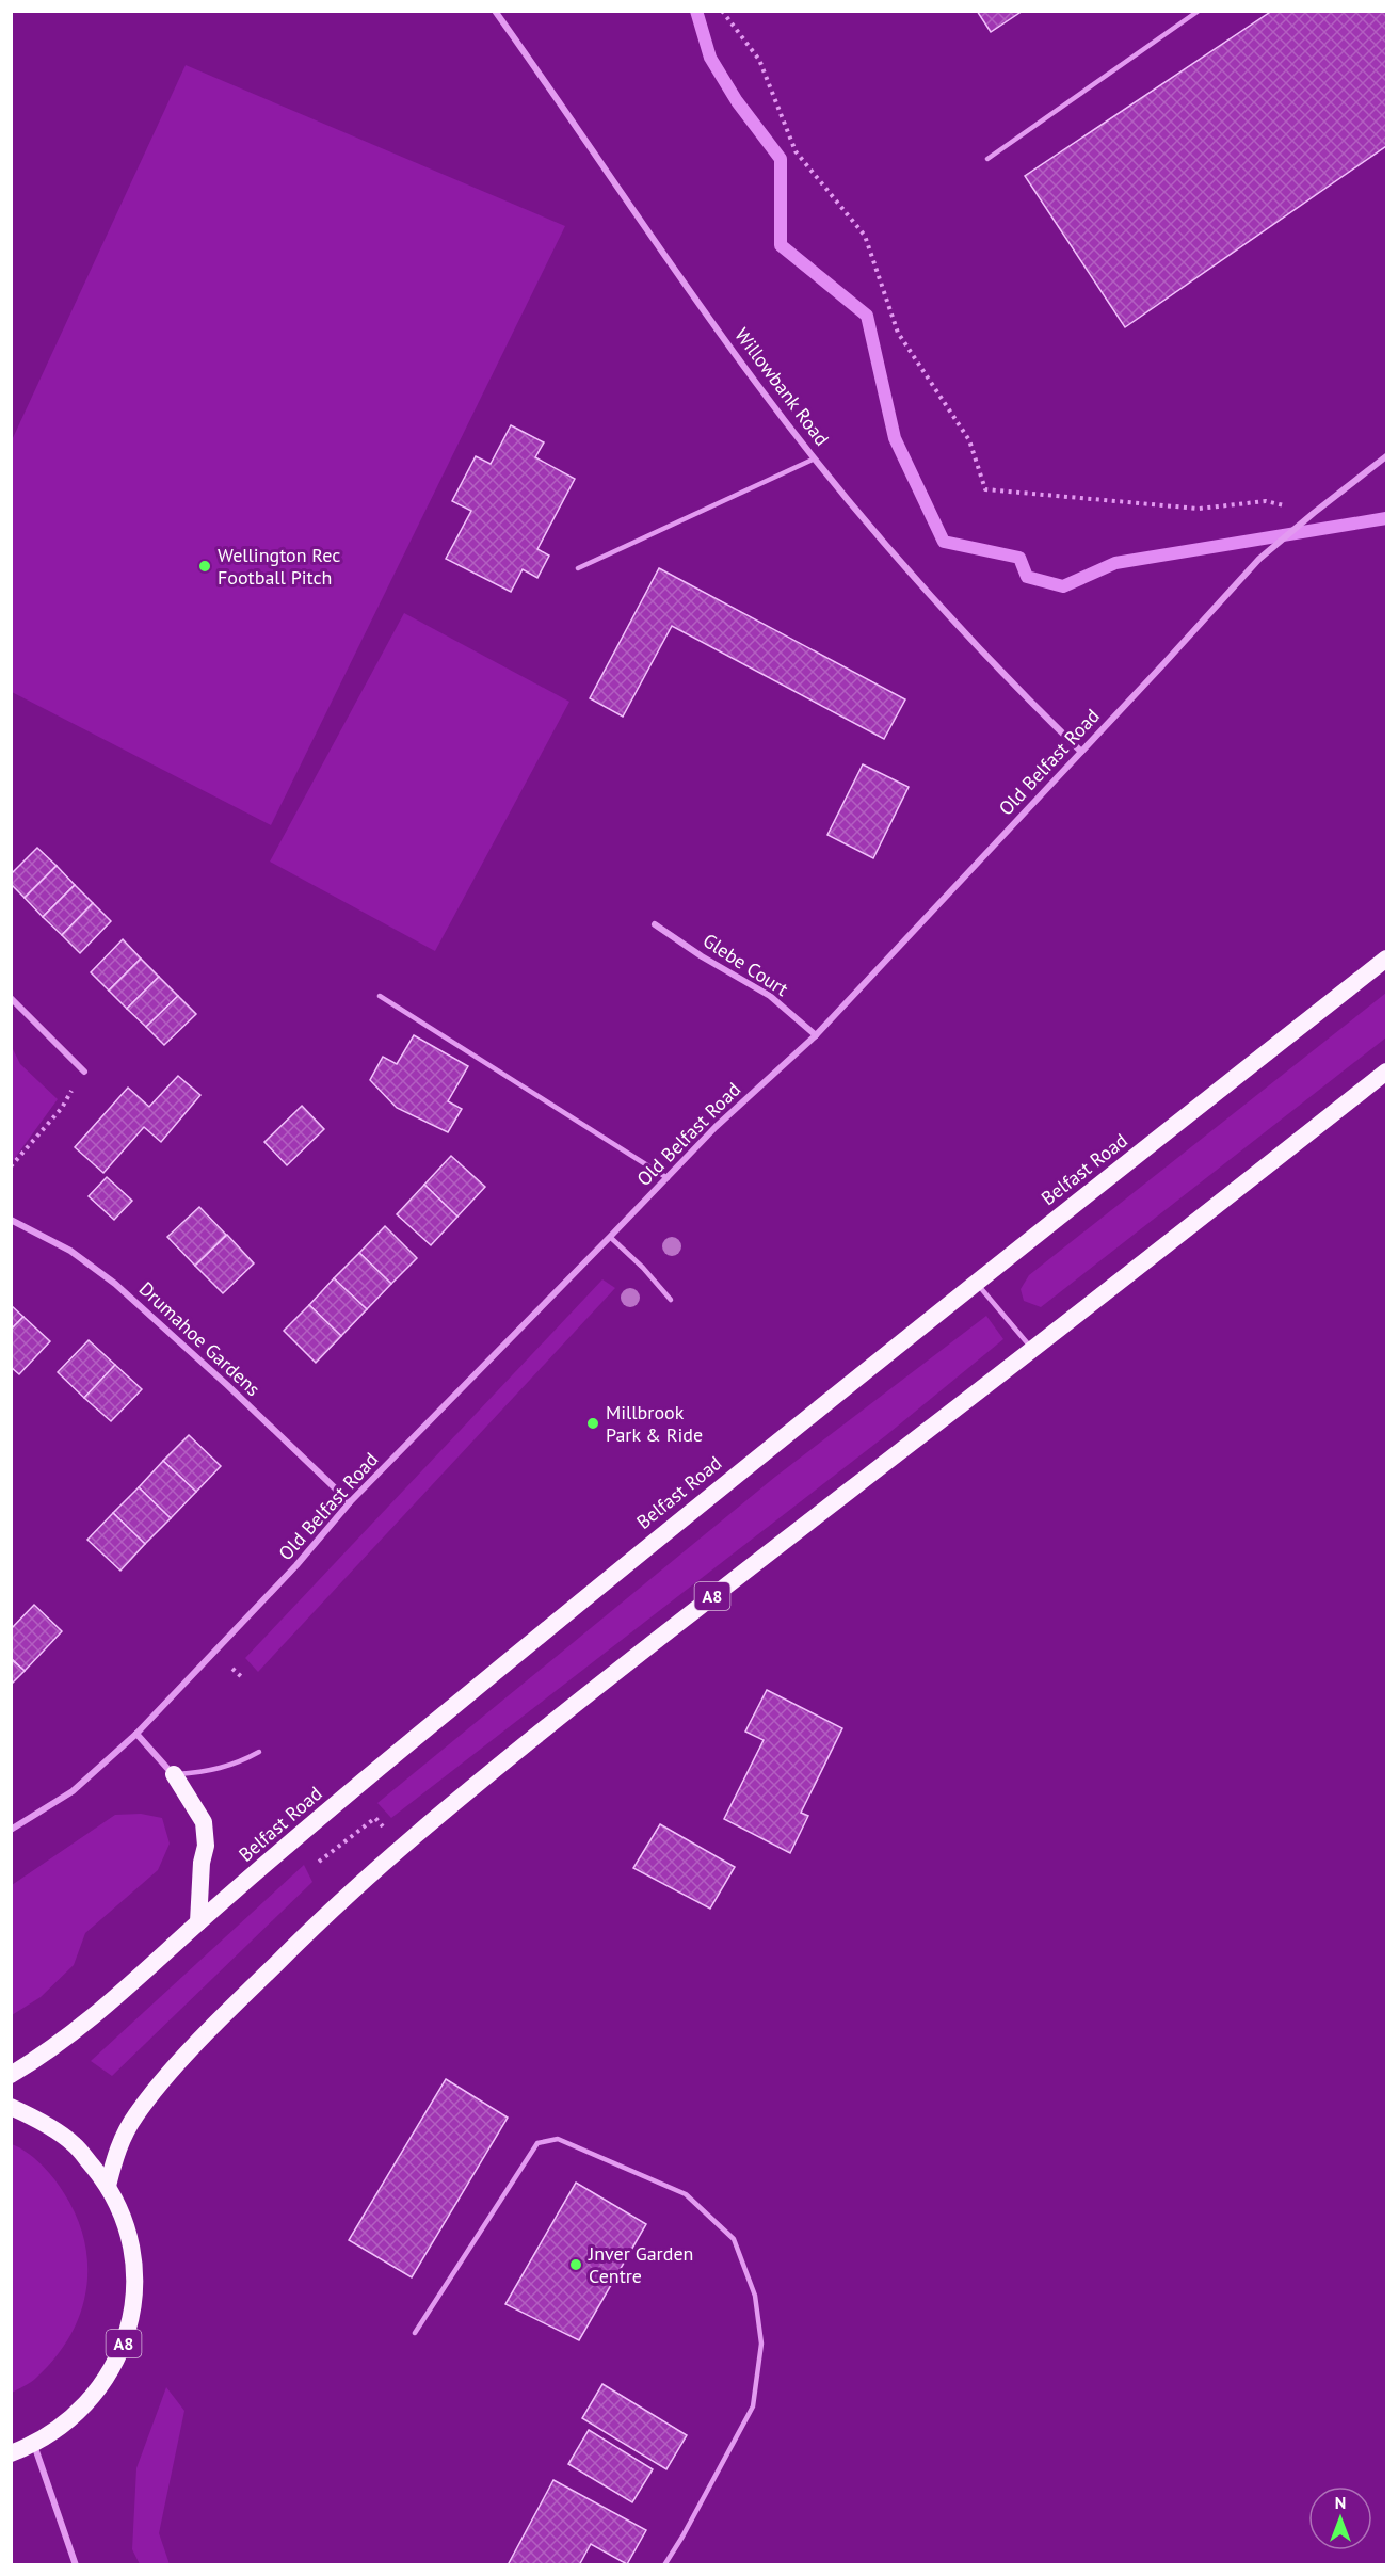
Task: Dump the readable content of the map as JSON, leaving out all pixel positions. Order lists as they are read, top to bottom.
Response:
{
  "streets": {
    "highway": ["Belfast Road", "A8"],
    "street": [
      "Willowbank Road",
      "Old Belfast Road",
      "Glebe Court",
      "Drumahoe Gardens"
    ]
  },
  "crossings": [
    ["Willowbank Road", "Old Belfast Road"],
    ["Old Belfast Road", "Glebe Court"],
    ["Old Belfast Road", "Drumahoe Gardens"]
  ],
  "places": ["Wellington Rec Football Pitch", "Millbrook Park & Ride", "Jnver Garden Centre"],
  "north": "top"
}
